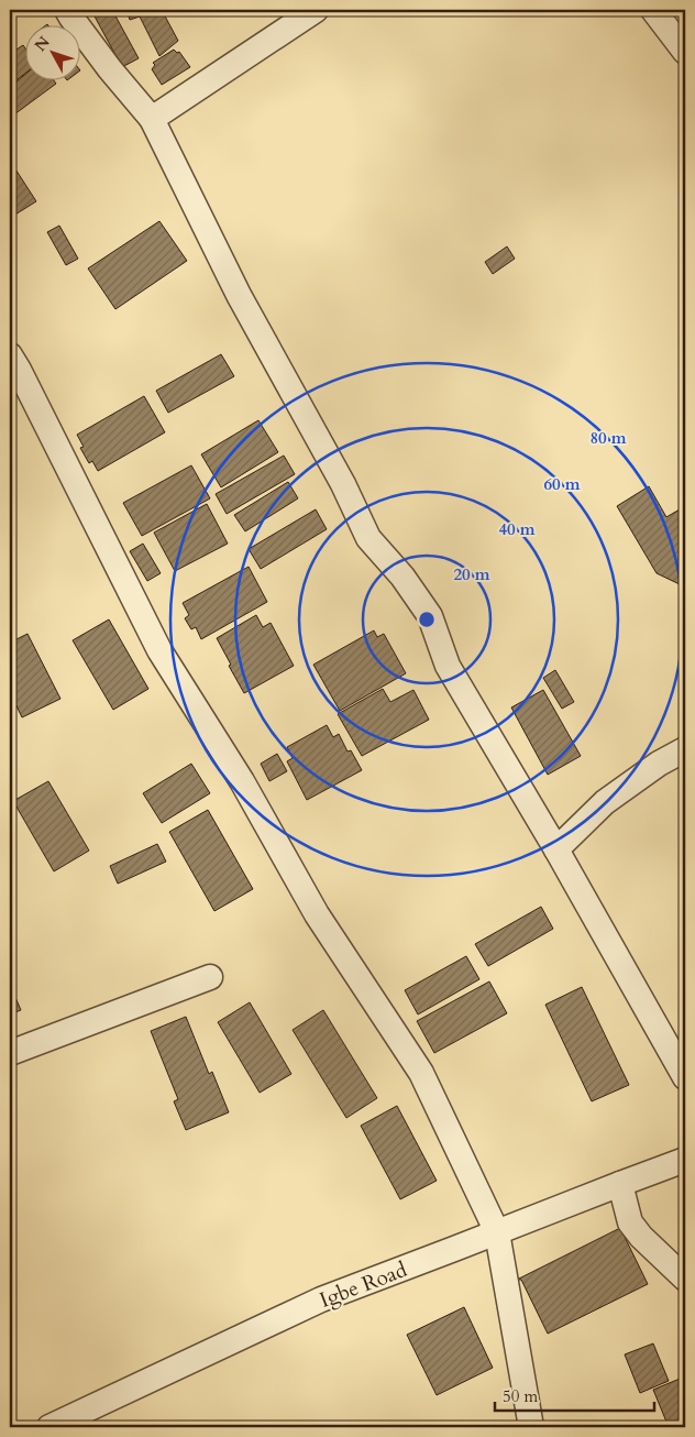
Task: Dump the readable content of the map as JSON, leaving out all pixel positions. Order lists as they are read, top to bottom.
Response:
{
  "streets": {
    "street": ["Igbe Road"]
  },
  "scale_bar": "50 m",
  "north": "top left",
  "rings": [
    "80 m",
    "60 m",
    "40 m",
    "20 m"
  ]
}
